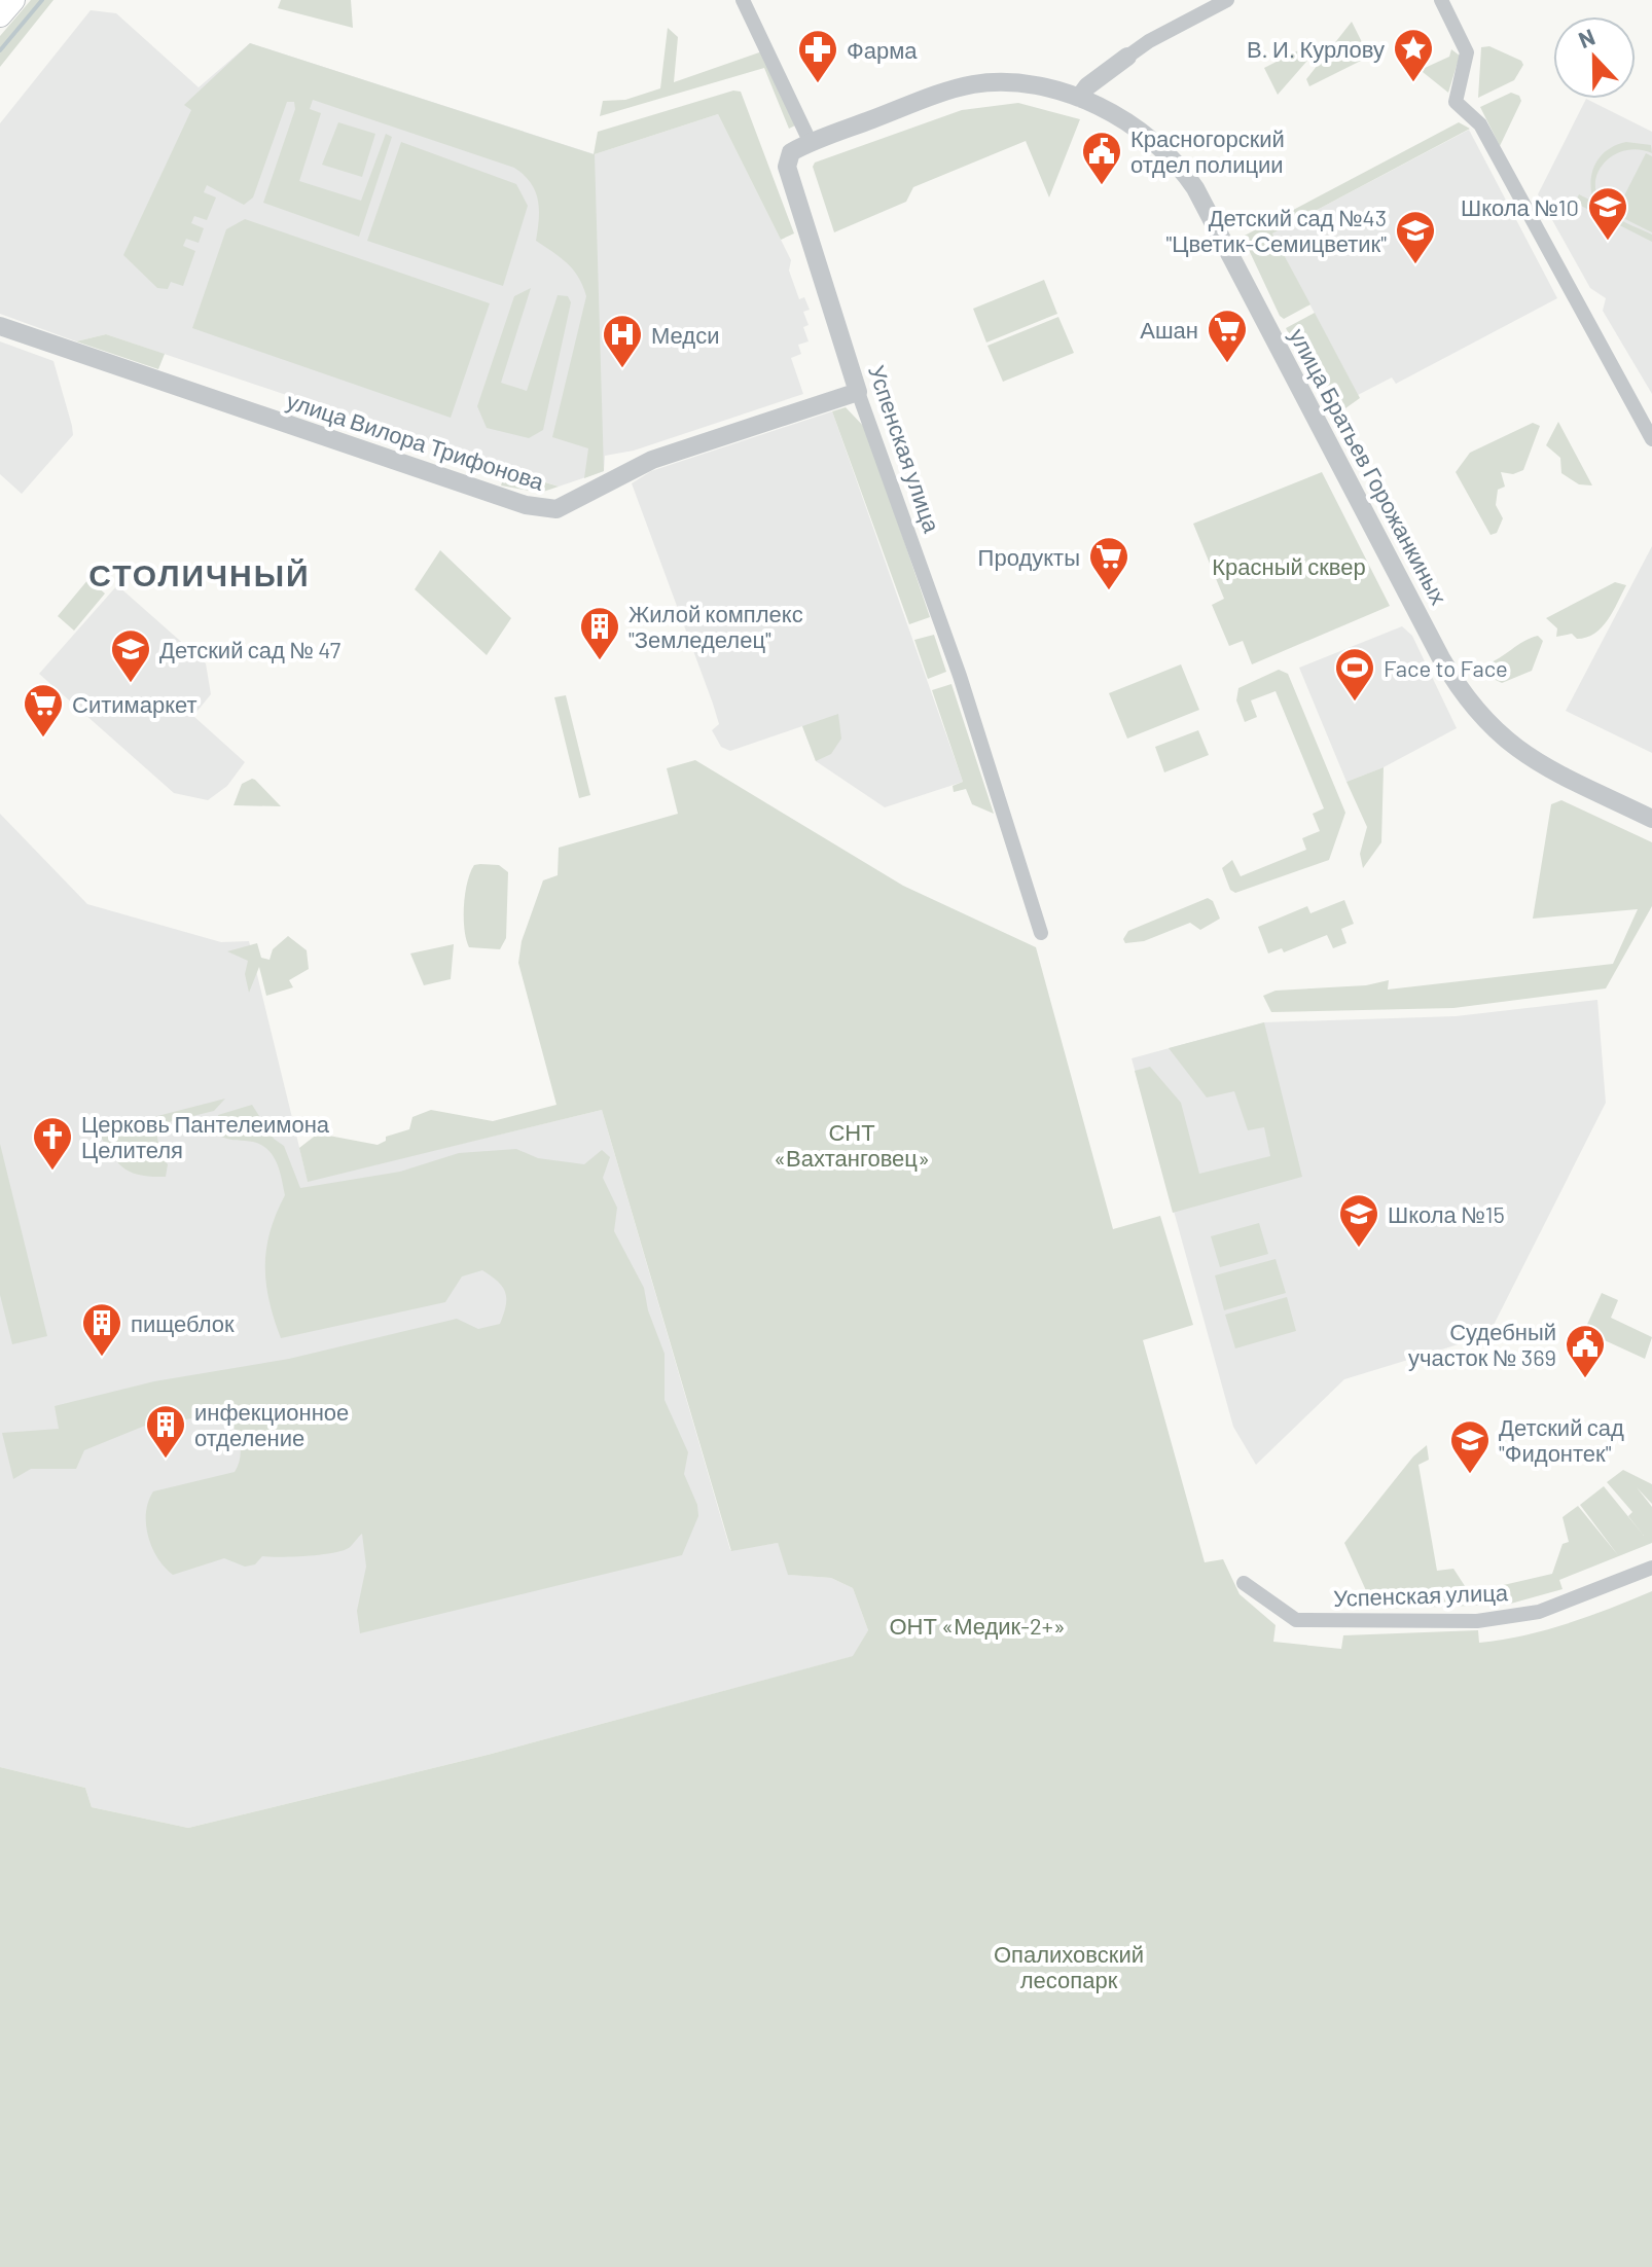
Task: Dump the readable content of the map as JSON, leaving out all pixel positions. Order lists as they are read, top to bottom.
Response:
{
  "streets": {
    "street": ["улица Вилора Трифонова", "Успенская улица", "улица Братьев Горожанкиных"]
  },
  "crossings": [
    ["улица Вилора Трифонова", "Успенская улица"],
    ["Успенская улица", "улица Братьев Горожанкиных"]
  ],
  "districts": ["СТОЛИЧНЫЙ"],
  "parks": [
    "Красный сквер",
    "СНТ «Вахтанговец»",
    "ОНТ «Медик-2+»",
    "Опалиховский лесопарк"
  ],
  "places": {
    "place": ["В. И. Курлову"],
    "pharmacy": ["Фарма"],
    "public building": ["Красногорский отдел полиции", "Судебный участок № 369"],
    "school or university": [
      "Школа №10",
      "Детский сад №43 \"Цветик-Семицветик\"",
      "Детский сад № 47",
      "Школа №15",
      "Детский сад \"Фидонтек\""
    ],
    "supermarket": ["Ашан", "Продукты", "Ситимаркет"],
    "hospital": ["Медси"],
    "building": ["Жилой комплекс \"Земледелец\"", "пищеблок", "инфекционное отделение"],
    "sports": ["Face to Face"],
    "church": ["Церковь Пантелеимона Целителя"]
  },
  "north": "top"
}
